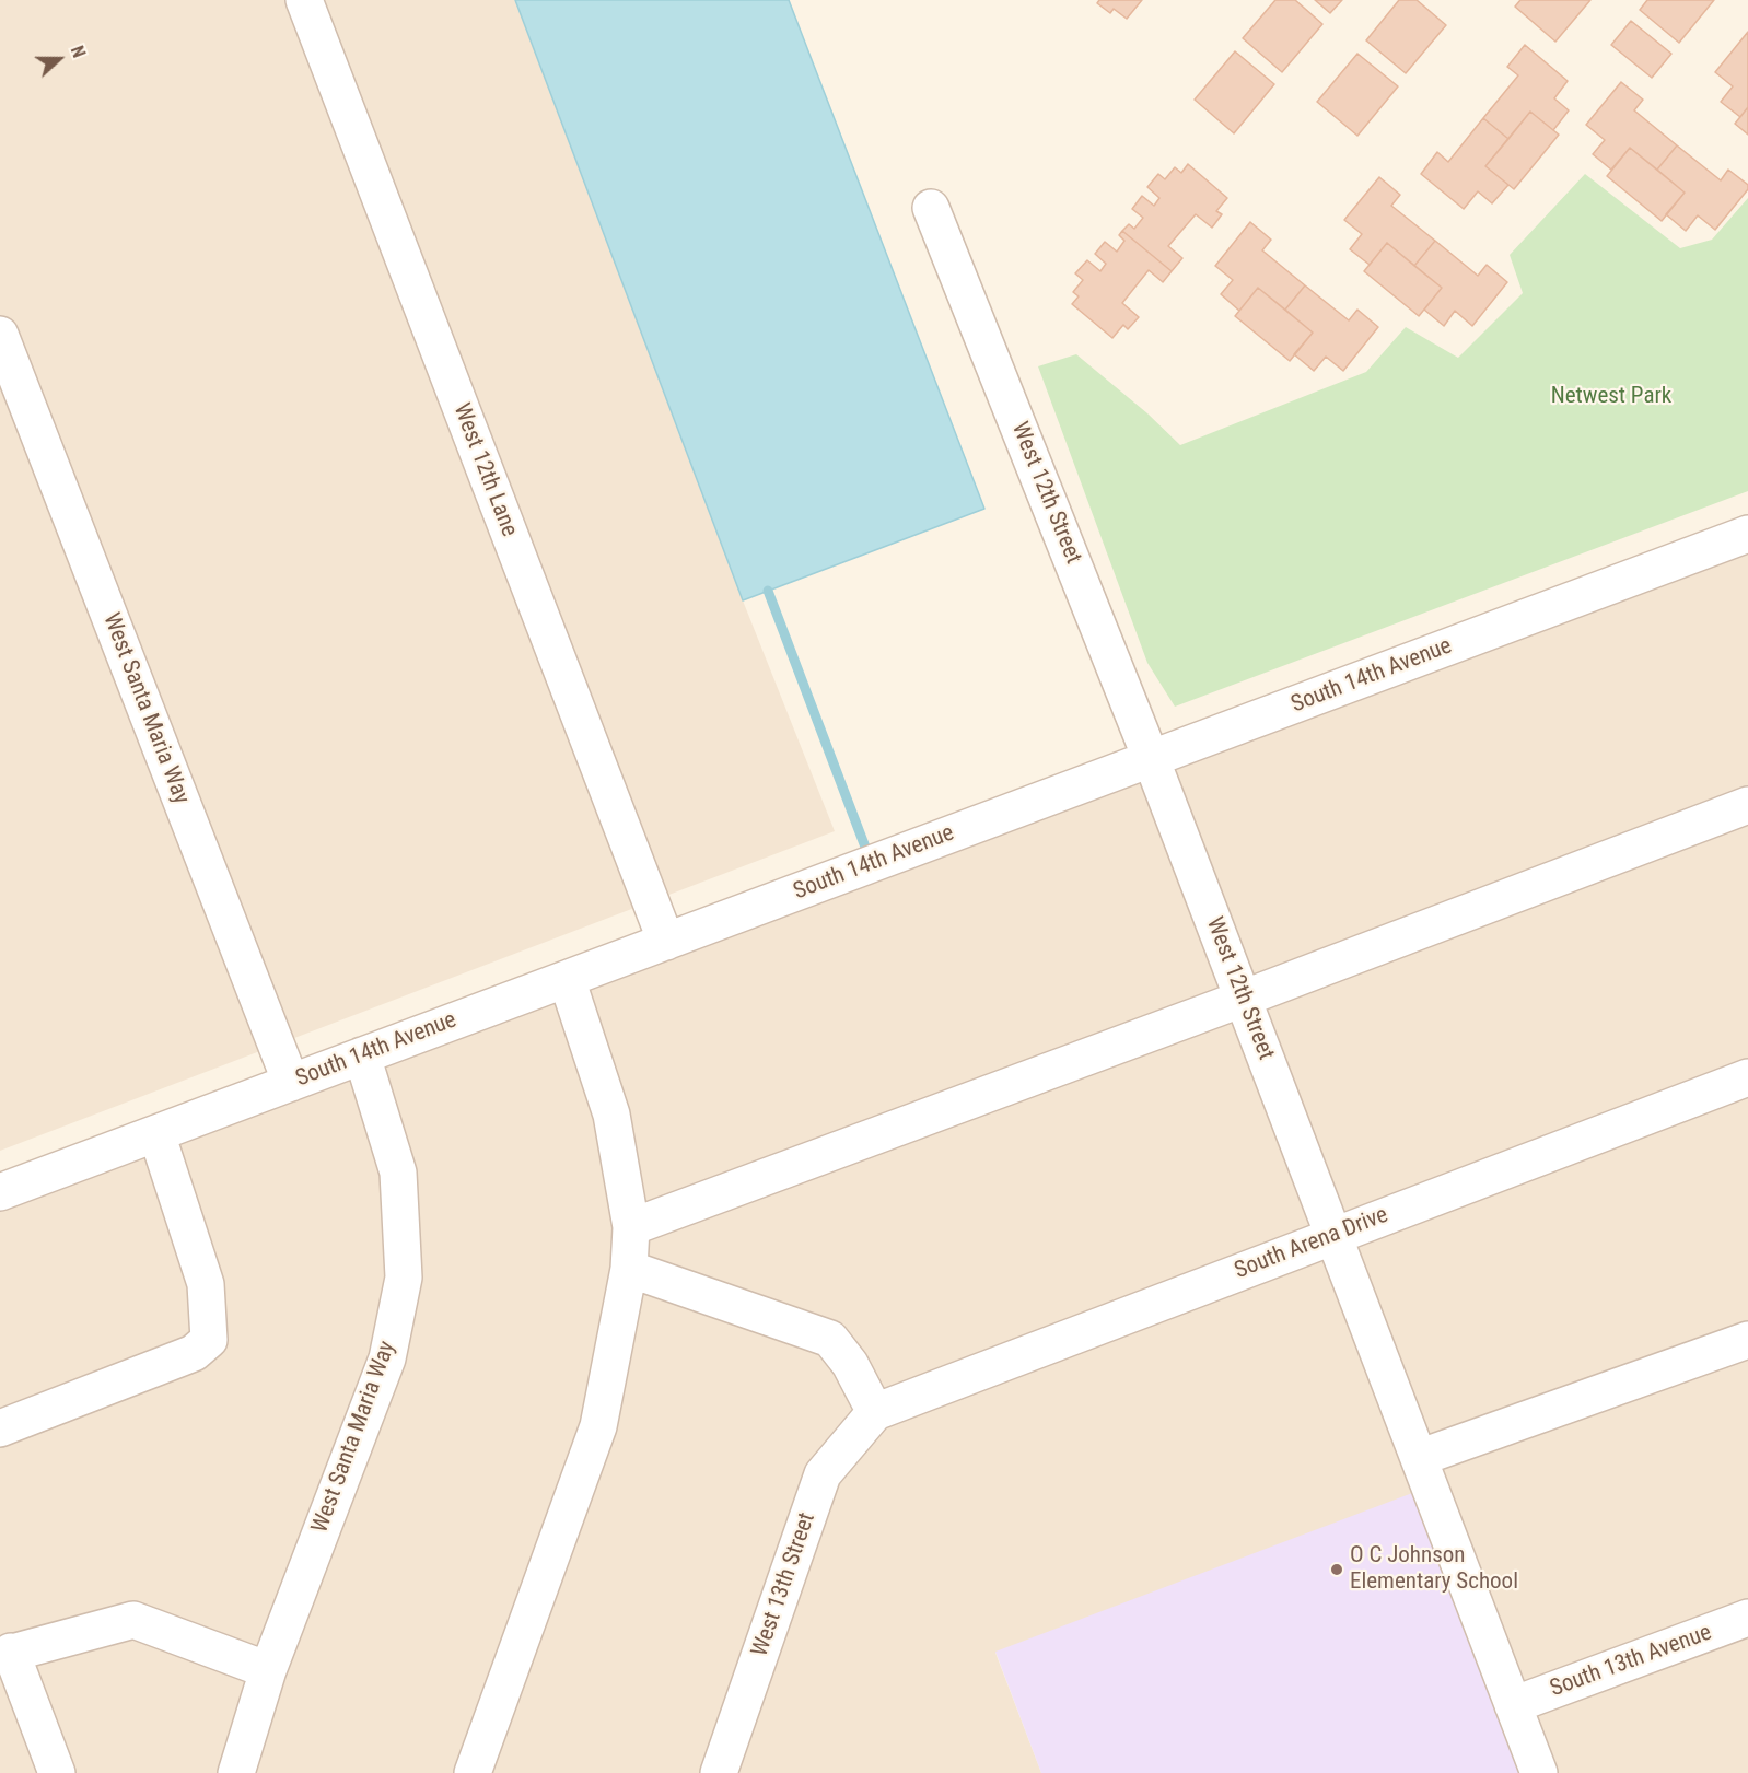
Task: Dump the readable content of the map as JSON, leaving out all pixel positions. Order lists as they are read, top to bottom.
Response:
{
  "streets": {
    "street": [
      "West 12th Lane",
      "West 12th Street",
      "South 14th Avenue",
      "West Santa Maria Way",
      "South Arena Drive",
      "West 13th Street",
      "South 13th Avenue"
    ]
  },
  "crossings": [
    ["West 12th Lane", "South 14th Avenue"],
    ["West 12th Street", "South 14th Avenue"],
    ["West 12th Street", "South Arena Drive"],
    ["West 12th Street", "South 13th Avenue"],
    ["South 14th Avenue", "West Santa Maria Way"],
    ["South Arena Drive", "West 13th Street"]
  ],
  "parks": ["Netwest Park"],
  "places": ["O C Johnson Elementary School"],
  "north": "right"
}
